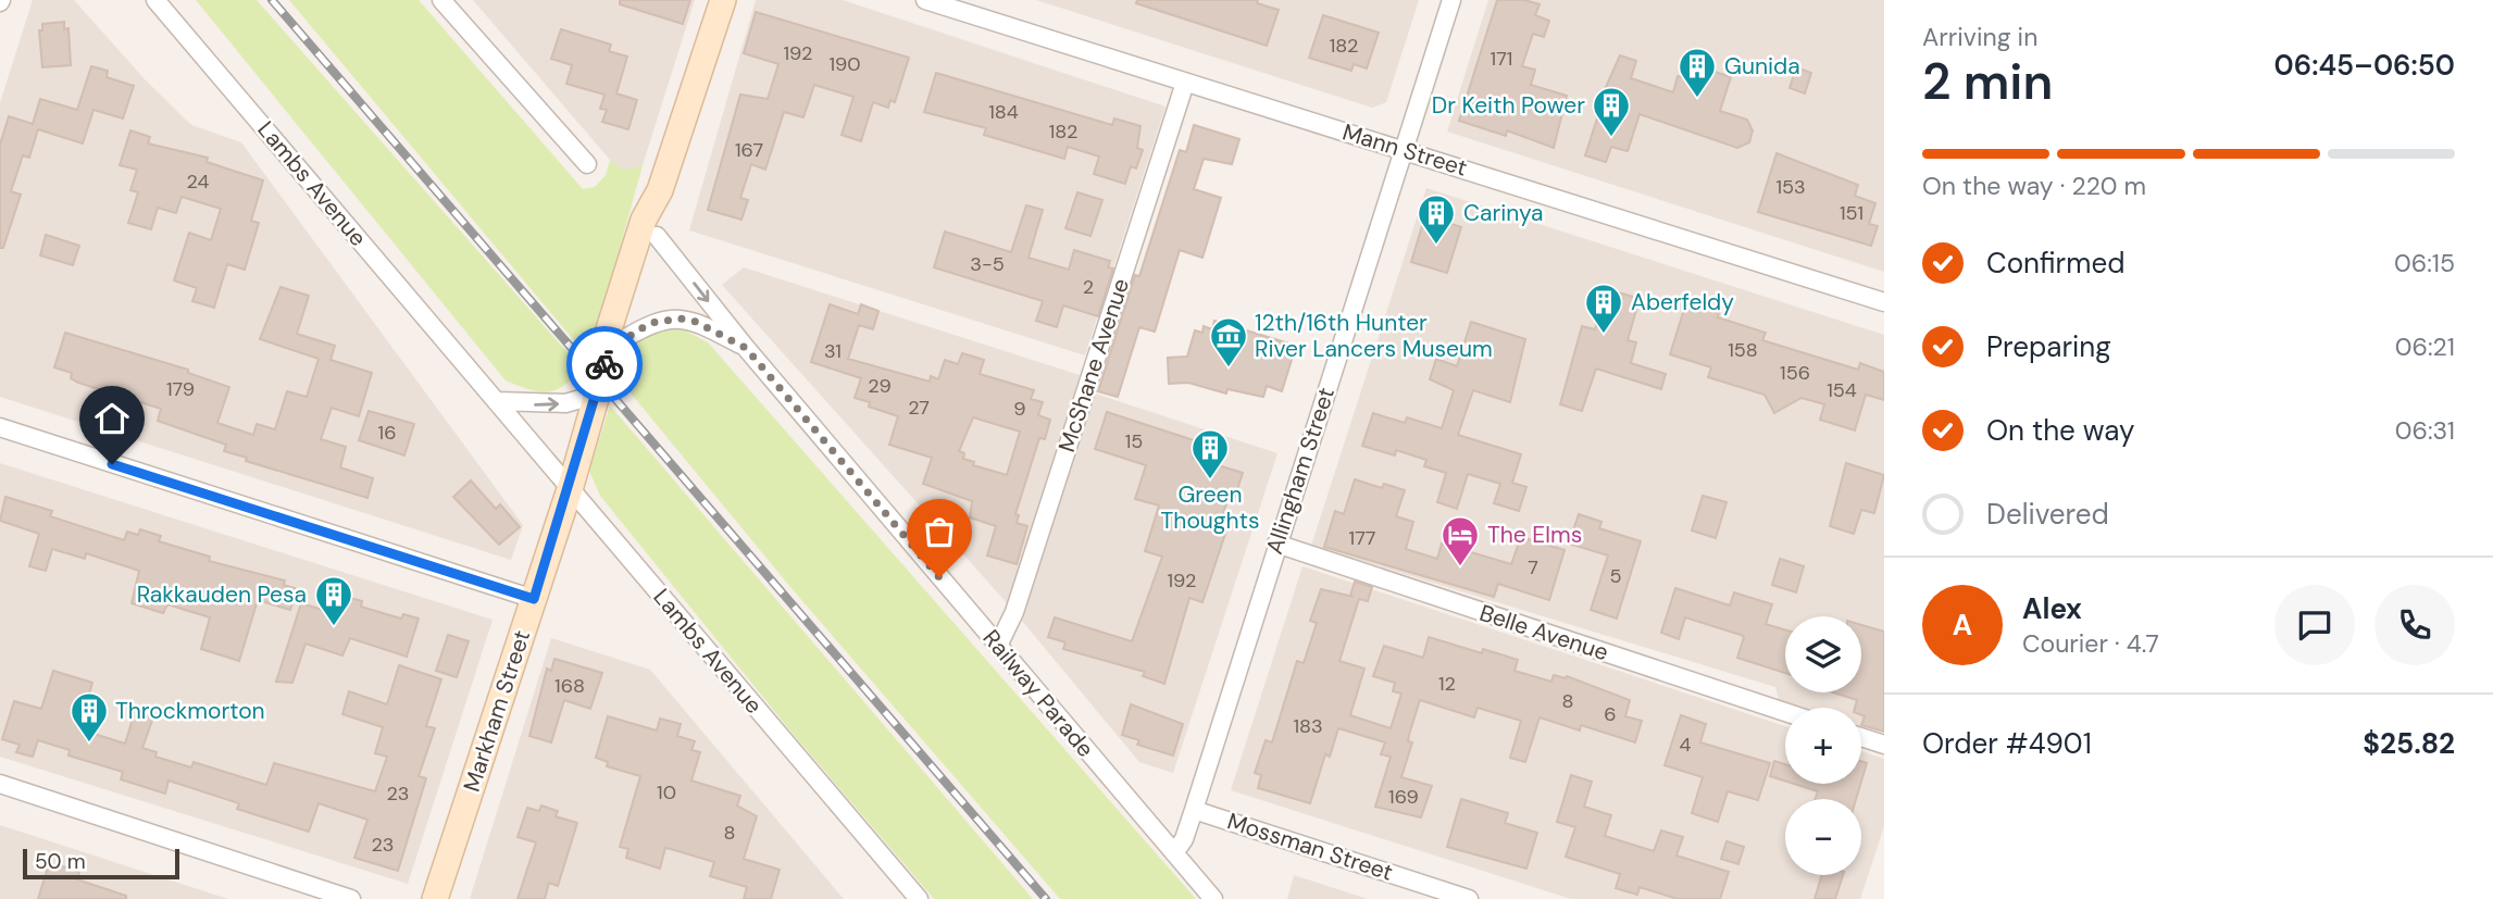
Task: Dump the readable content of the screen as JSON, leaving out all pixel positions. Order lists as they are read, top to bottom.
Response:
{
  "streets": {
    "street": [
      "Mann Street",
      "Lambs Avenue",
      "McShane Avenue",
      "Allingham Street",
      "Belle Avenue",
      "Railway Parade",
      "Markham Street",
      "Mossman Street"
    ]
  },
  "crossings": [
    ["Mann Street", "McShane Avenue"],
    ["Mann Street", "Allingham Street"],
    ["Lambs Avenue", "Markham Street"],
    ["McShane Avenue", "Railway Parade"],
    ["Allingham Street", "Belle Avenue"],
    ["Allingham Street", "Railway Parade"],
    ["Allingham Street", "Mossman Street"],
    ["Railway Parade", "Markham Street"]
  ],
  "places": {
    "building": [
      "Gunida",
      "Dr Keith Power",
      "Carinya",
      "Aberfeldy",
      "Green Thoughts",
      "Rakkauden Pesa",
      "Throckmorton"
    ],
    "museum": ["12th/16th Hunter River Lancers Museum"],
    "hotel": ["The Elms"]
  },
  "house_numbers": [
    "182",
    "192",
    "171",
    "190",
    "184",
    "182",
    "167",
    "24",
    "153",
    "151",
    "3-5",
    "2",
    "158",
    "31",
    "156",
    "29",
    "179",
    "154",
    "27",
    "9",
    "16",
    "15",
    "177",
    "7",
    "5",
    "192",
    "12",
    "168",
    "8",
    "6",
    "183",
    "4",
    "10",
    "23",
    "169",
    "8",
    "23"
  ],
  "scale_bar": "50 m",
  "page": {
    "heading": ["2 min", "Arriving in", "06:45–06:50"],
    "panel": [
      "Alex",
      "Courier · 4.7",
      "Order #4901",
      "$25.82"
    ],
    "bar": "On the way · 220 m",
    "list": [
      ["Confirmed", "06:15"],
      ["Preparing", "06:21"],
      ["On the way", "06:31"],
      "Delivered"
    ],
    "round": "A",
    "map_buttons": ["+", "−"],
    "scale": "50 m"
  }
}
